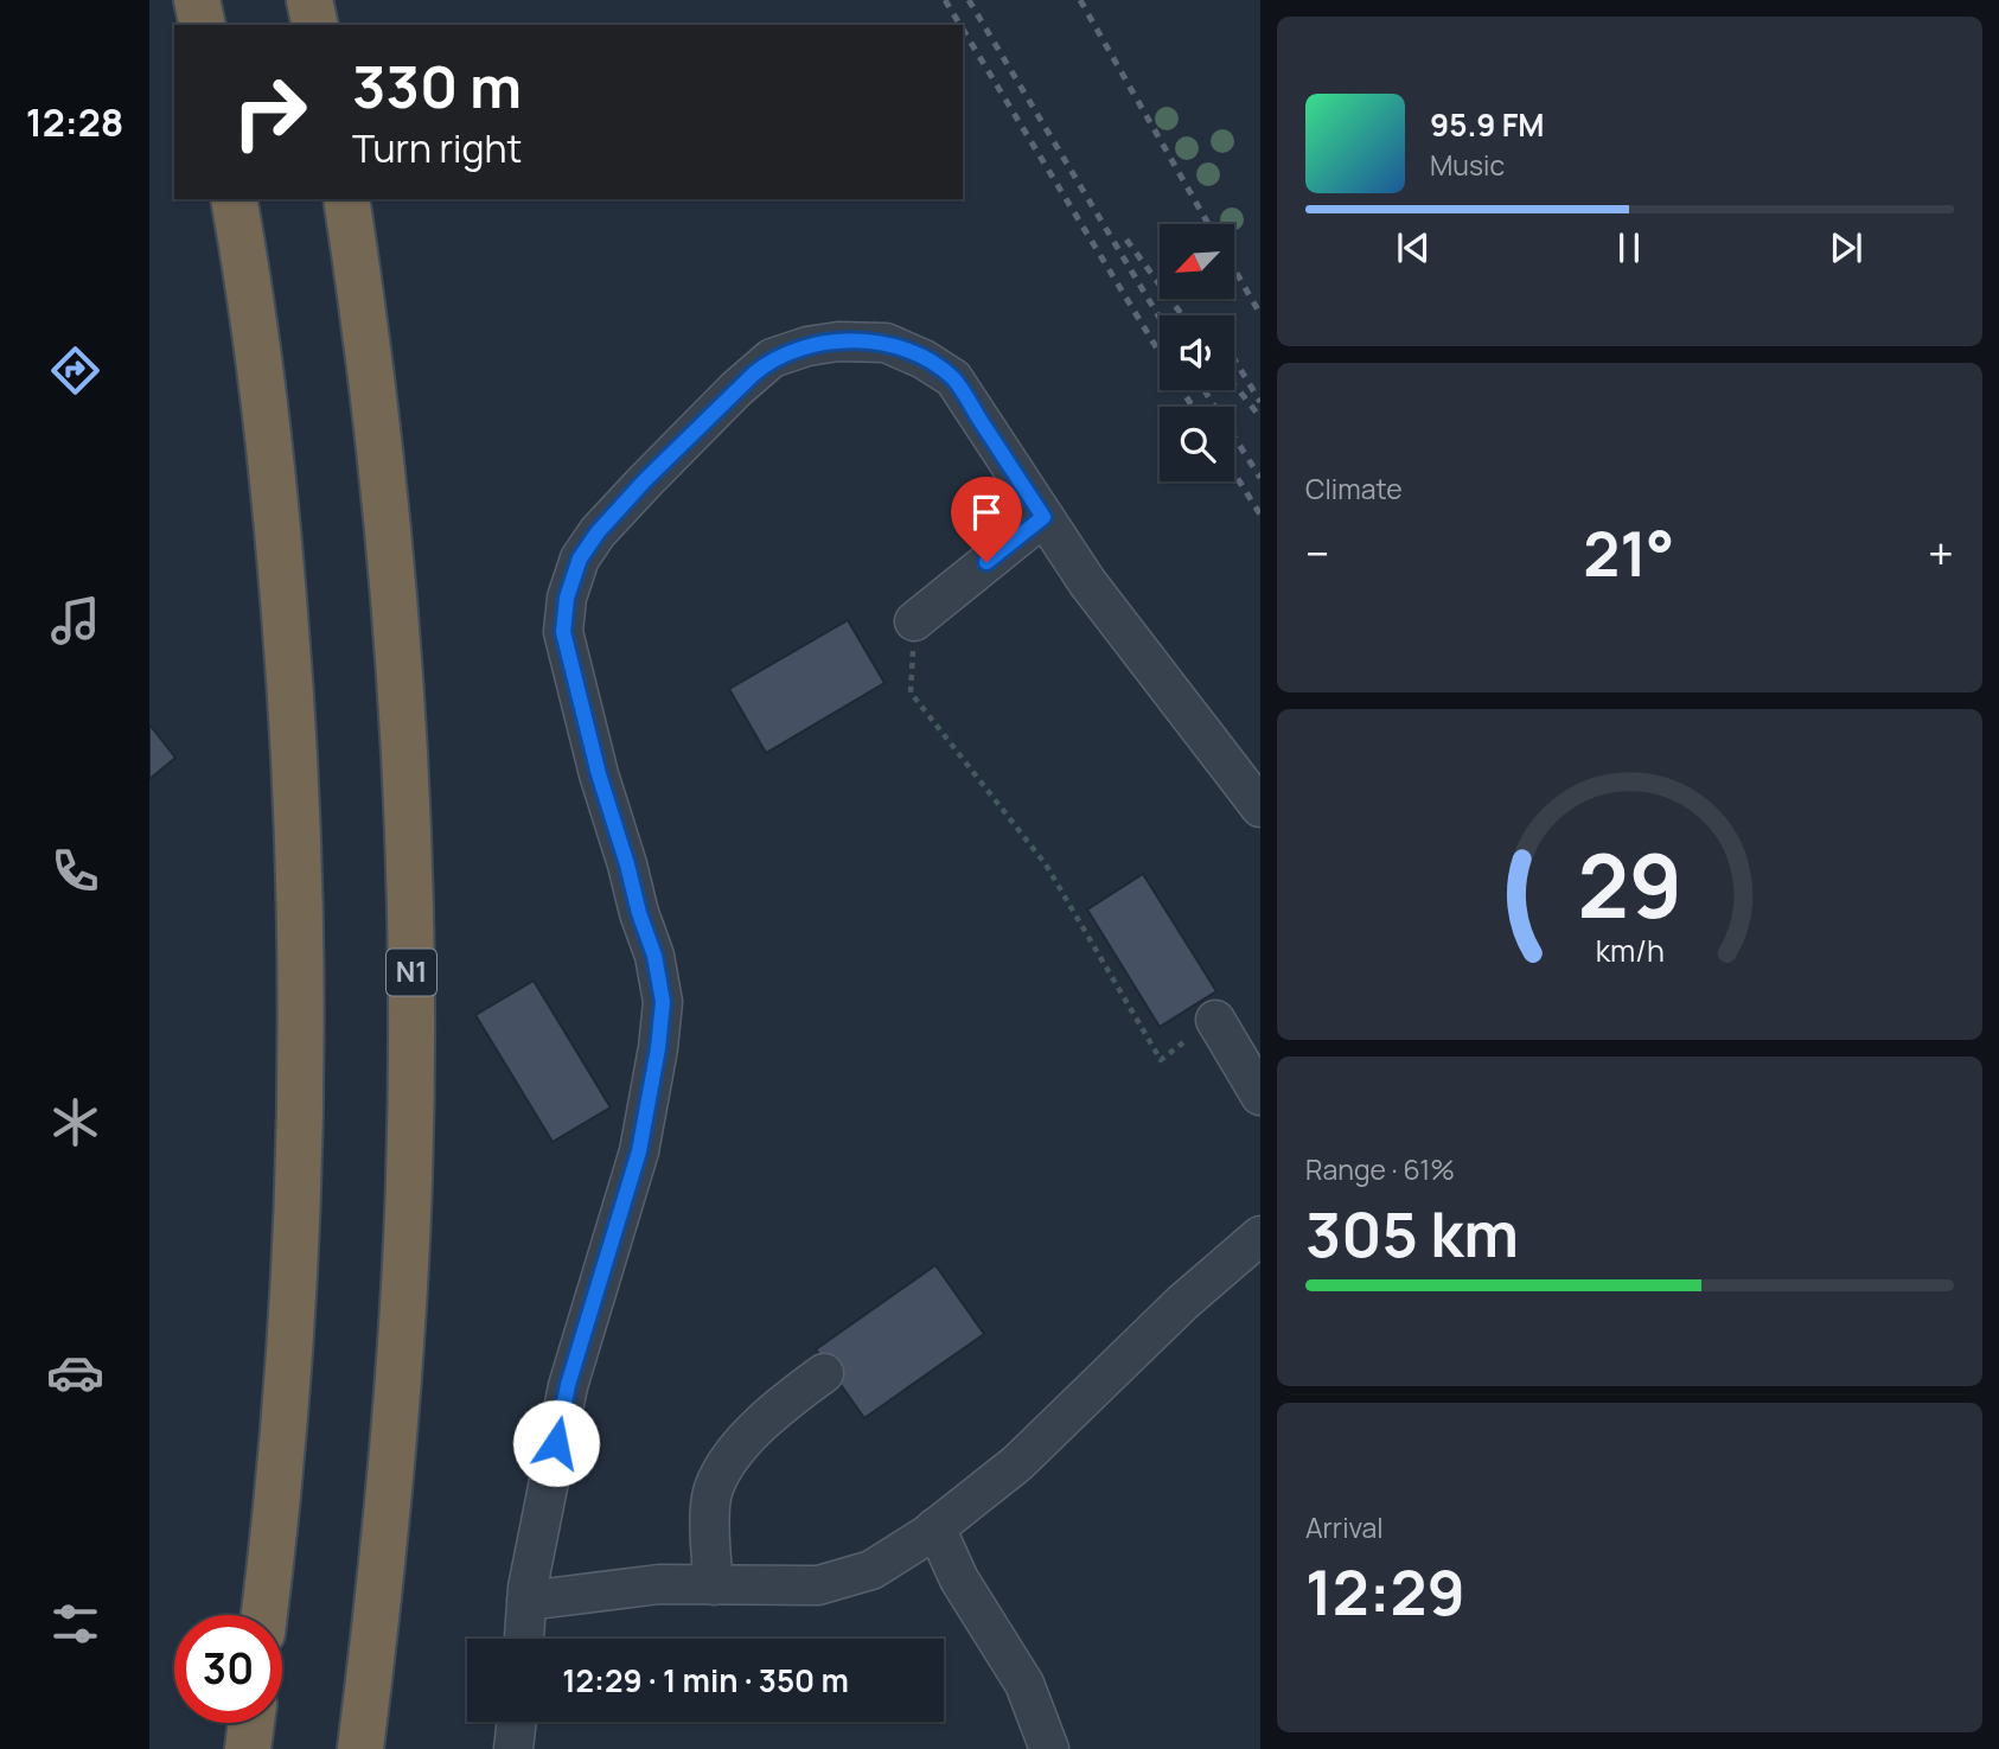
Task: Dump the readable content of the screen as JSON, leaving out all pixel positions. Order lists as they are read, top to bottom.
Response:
{
  "streets": {
    "highway": ["N1"]
  },
  "north": "bottom left",
  "page": {
    "tabs": "12:28",
    "turn": ["330 m", "Turn right"],
    "song": ["95.9 FM", "Music"],
    "tile": [
      "Climate",
      ["Range · 61%", "305 km"],
      ["Arrival", "12:29"]
    ],
    "heat": ["−", "21°", "+"],
    "limit": "30",
    "trip": "12:29 · 1 min · 350 m",
    "gauge": ["29", "km/h"]
  }
}
